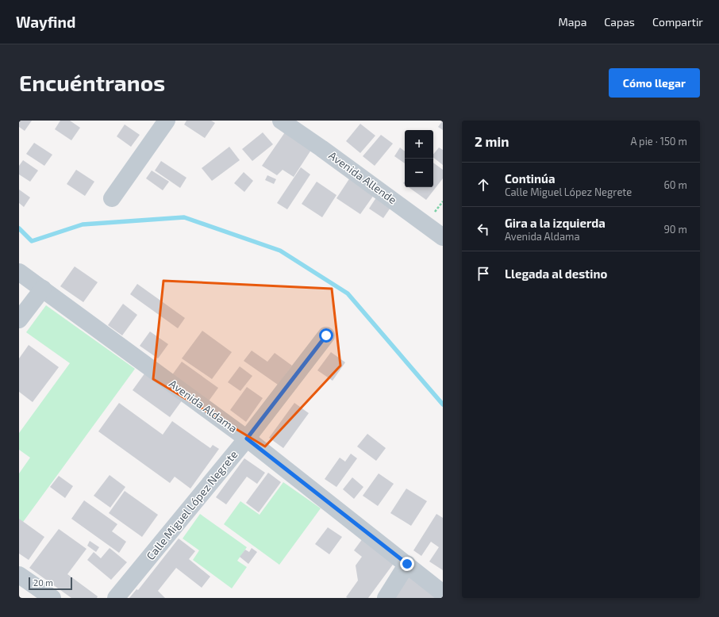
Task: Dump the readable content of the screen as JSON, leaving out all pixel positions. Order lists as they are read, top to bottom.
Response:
{
  "streets": {
    "street": ["Avenida Allende", "Avenida Aldama", "Calle Miguel López Negrete"]
  },
  "crossings": [
    ["Avenida Aldama", "Calle Miguel López Negrete"]
  ],
  "scale_bar": "20 m",
  "page": {
    "header": "Wayfind",
    "nav": ["Mapa", "Capas", "Compartir"],
    "buttons": "Cómo llegar",
    "title": "Encuéntranos",
    "heading": ["2 min", "A pie · 150 m"],
    "map_buttons": ["+", "−"],
    "list": [
      ["Continúa", "Calle Miguel López Negrete", "60 m"],
      ["Gira a la izquierda", "Avenida Aldama", "90 m"],
      "Llegada al destino"
    ],
    "scale": "20 m"
  }
}
